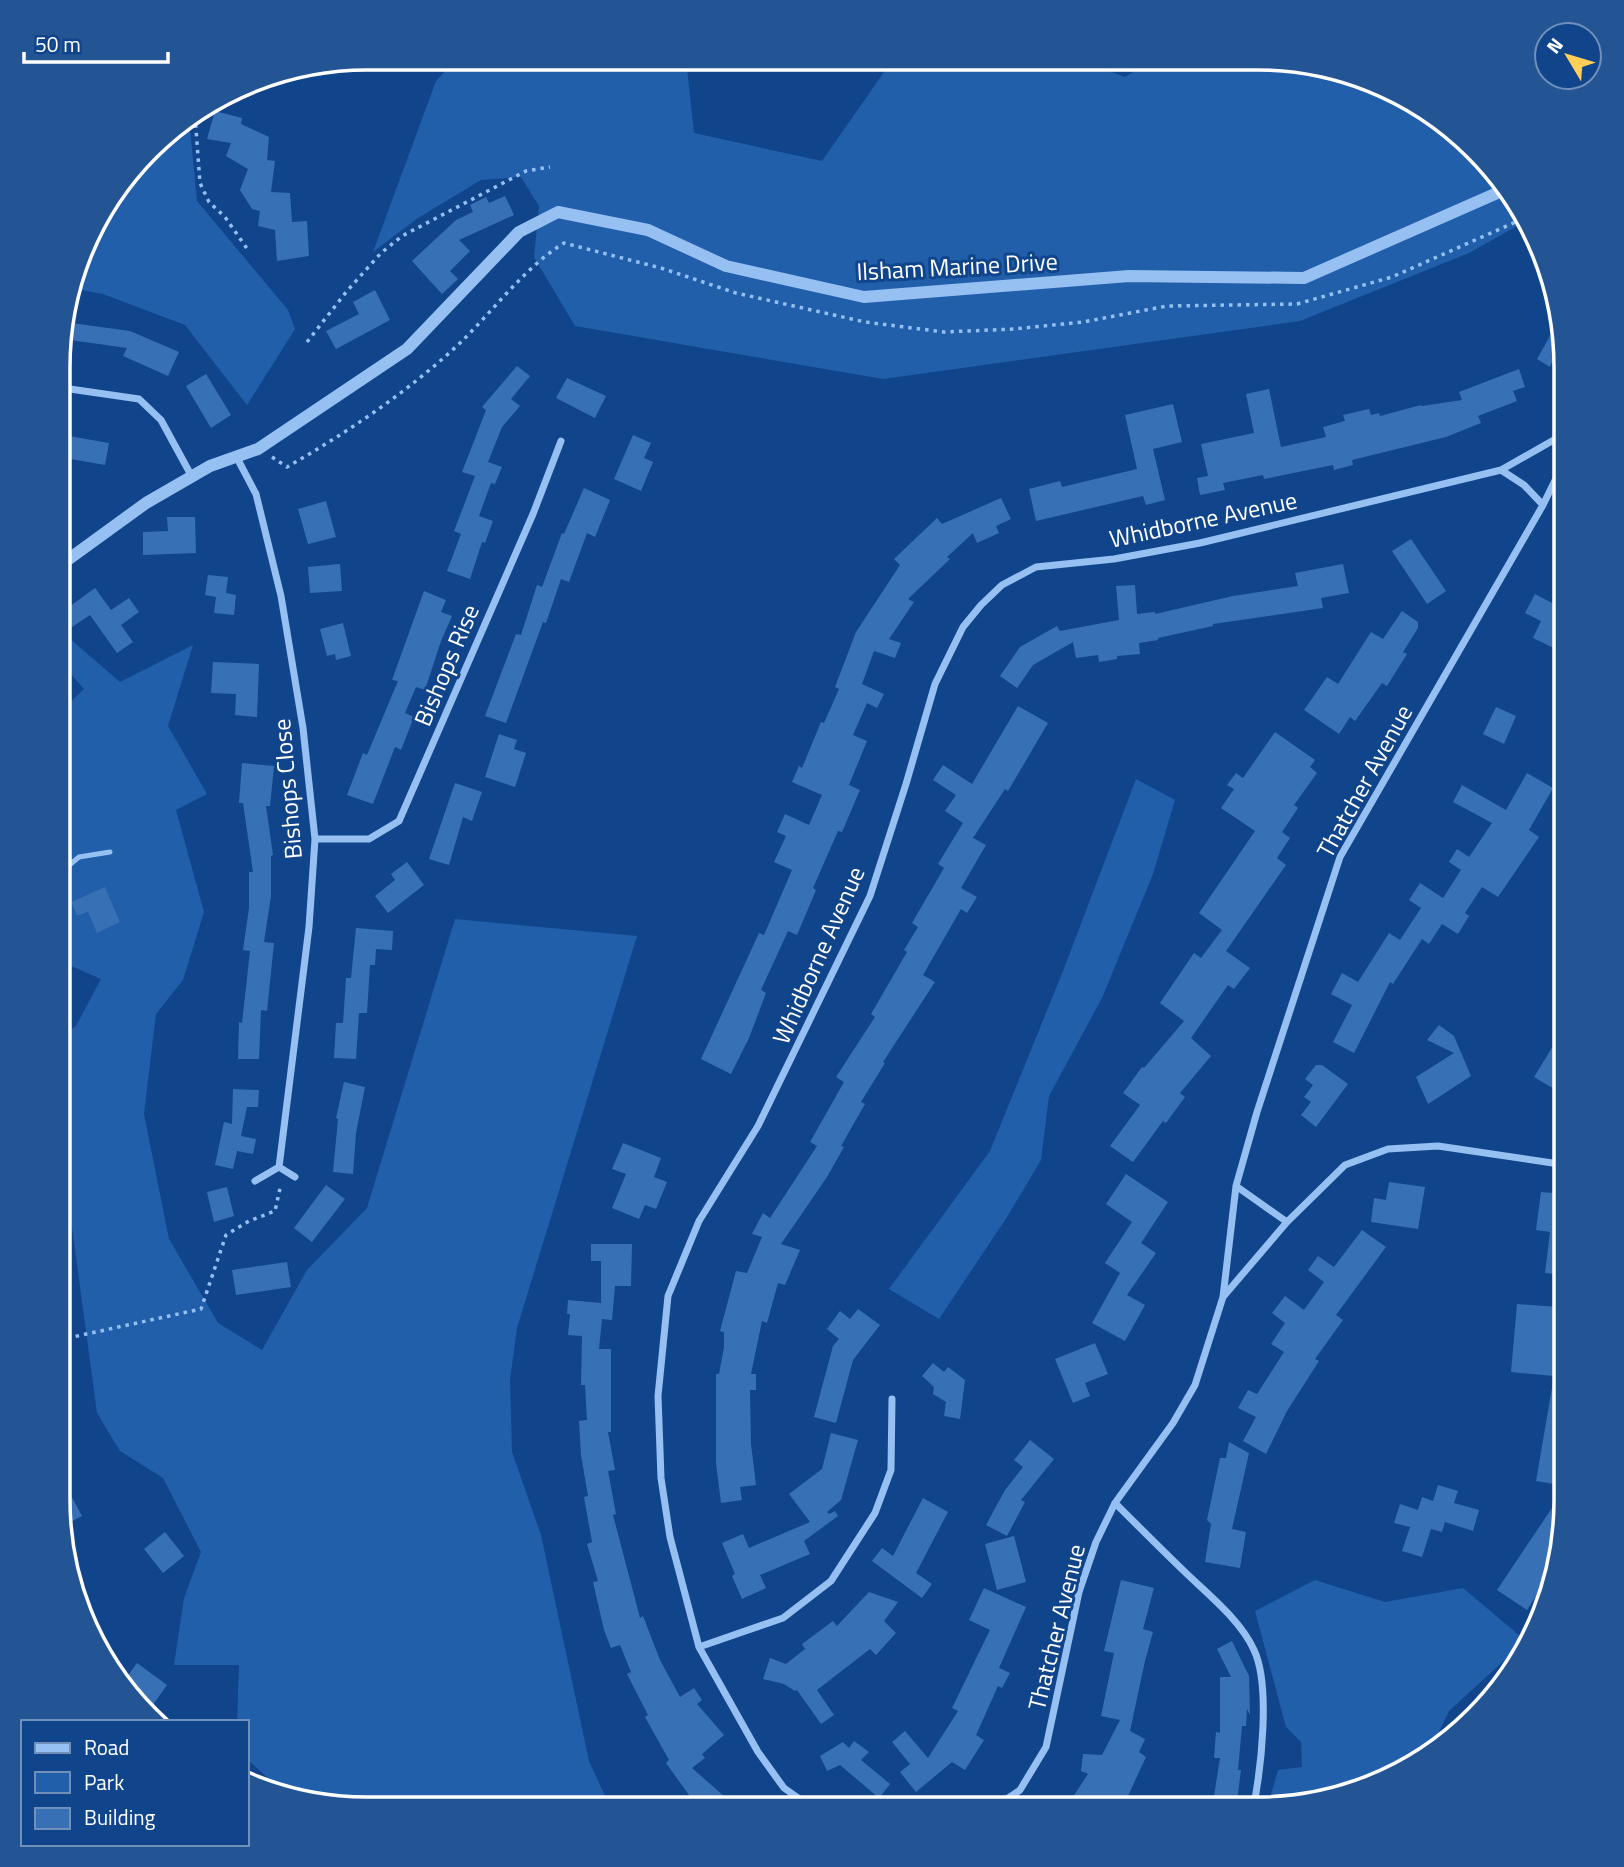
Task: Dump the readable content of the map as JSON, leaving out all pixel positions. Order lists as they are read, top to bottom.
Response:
{
  "streets": {
    "street": [
      "Ilsham Marine Drive",
      "Whidborne Avenue",
      "Bishops Rise",
      "Thatcher Avenue",
      "Bishops Close"
    ]
  },
  "crossings": [
    ["Ilsham Marine Drive", "Bishops Close"],
    ["Bishops Rise", "Bishops Close"]
  ],
  "legend": ["Road", "Park", "Building"],
  "scale_bar": "50 m",
  "north": "top left"
}
